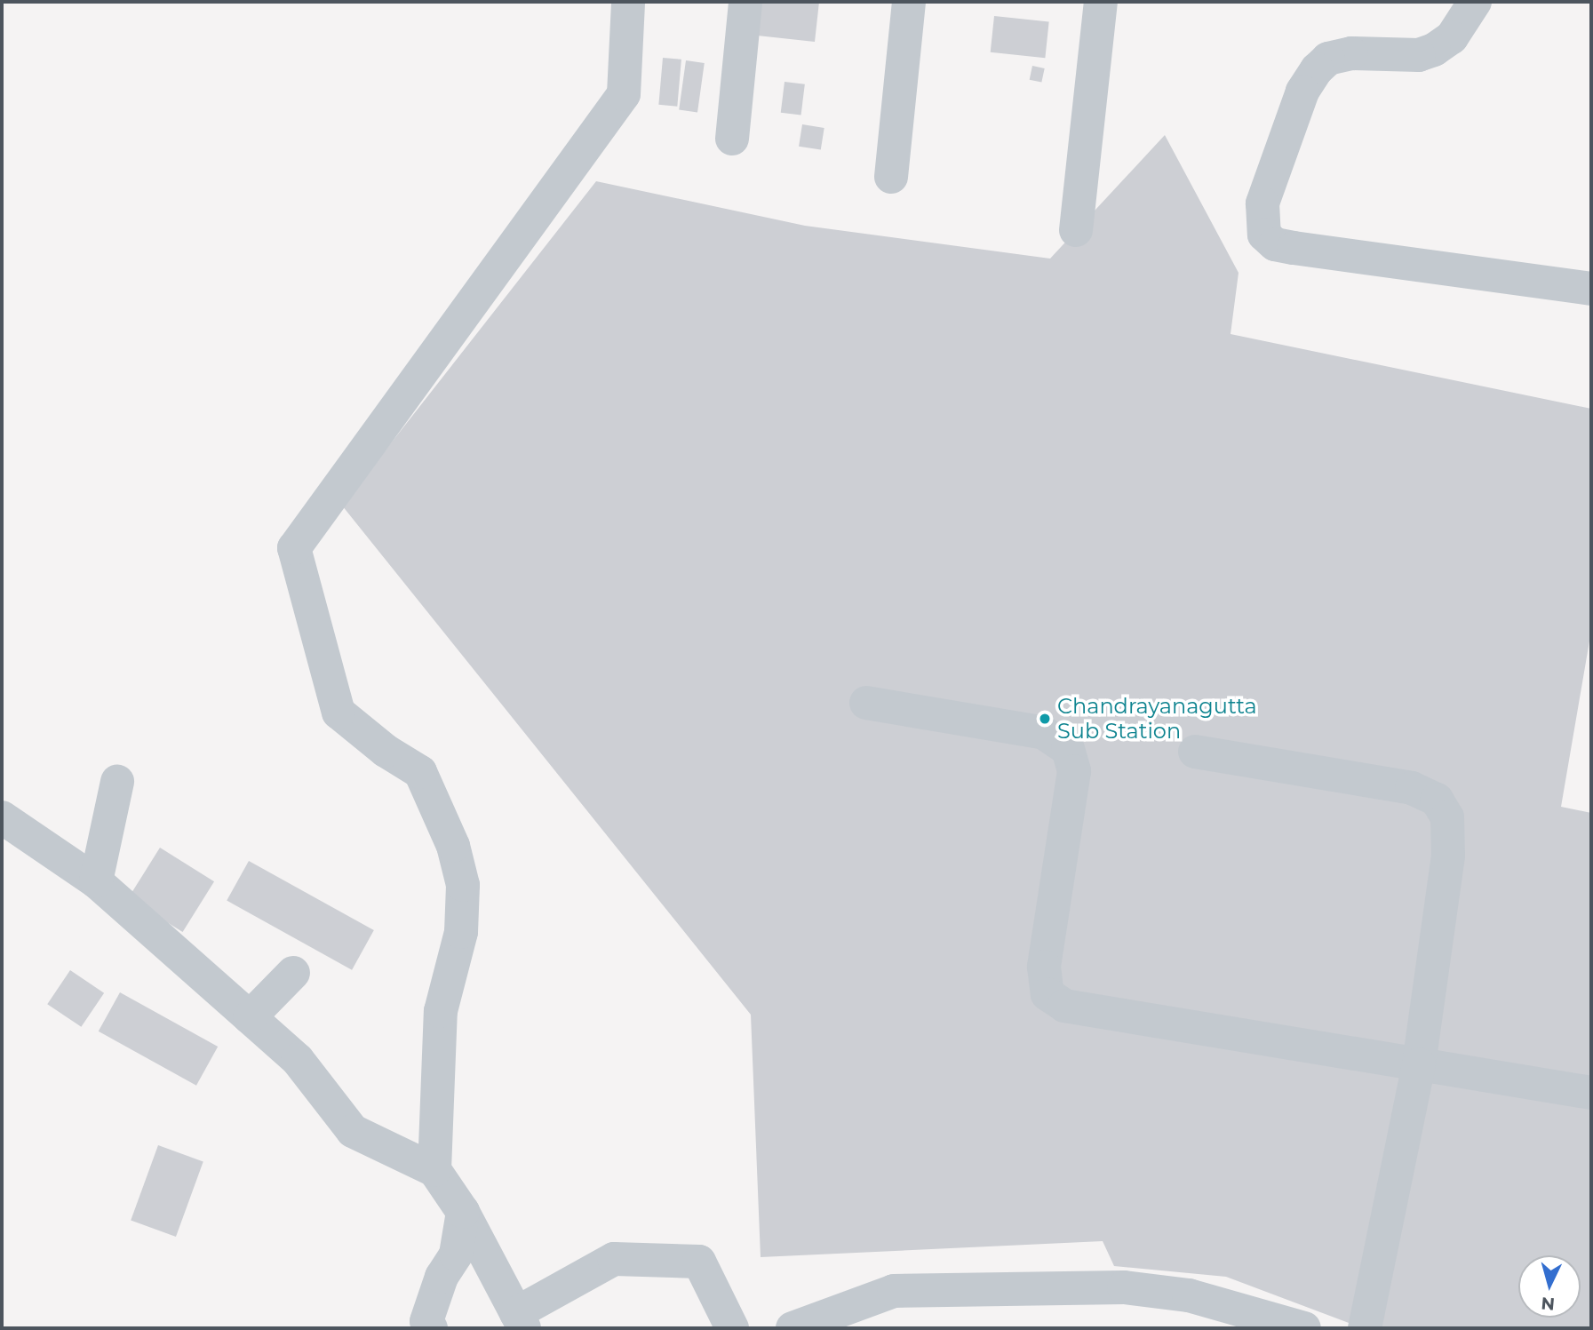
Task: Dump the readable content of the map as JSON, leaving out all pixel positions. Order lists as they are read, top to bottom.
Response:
{
  "places": ["Chandrayanagutta Sub Station"],
  "north": "bottom"
}
